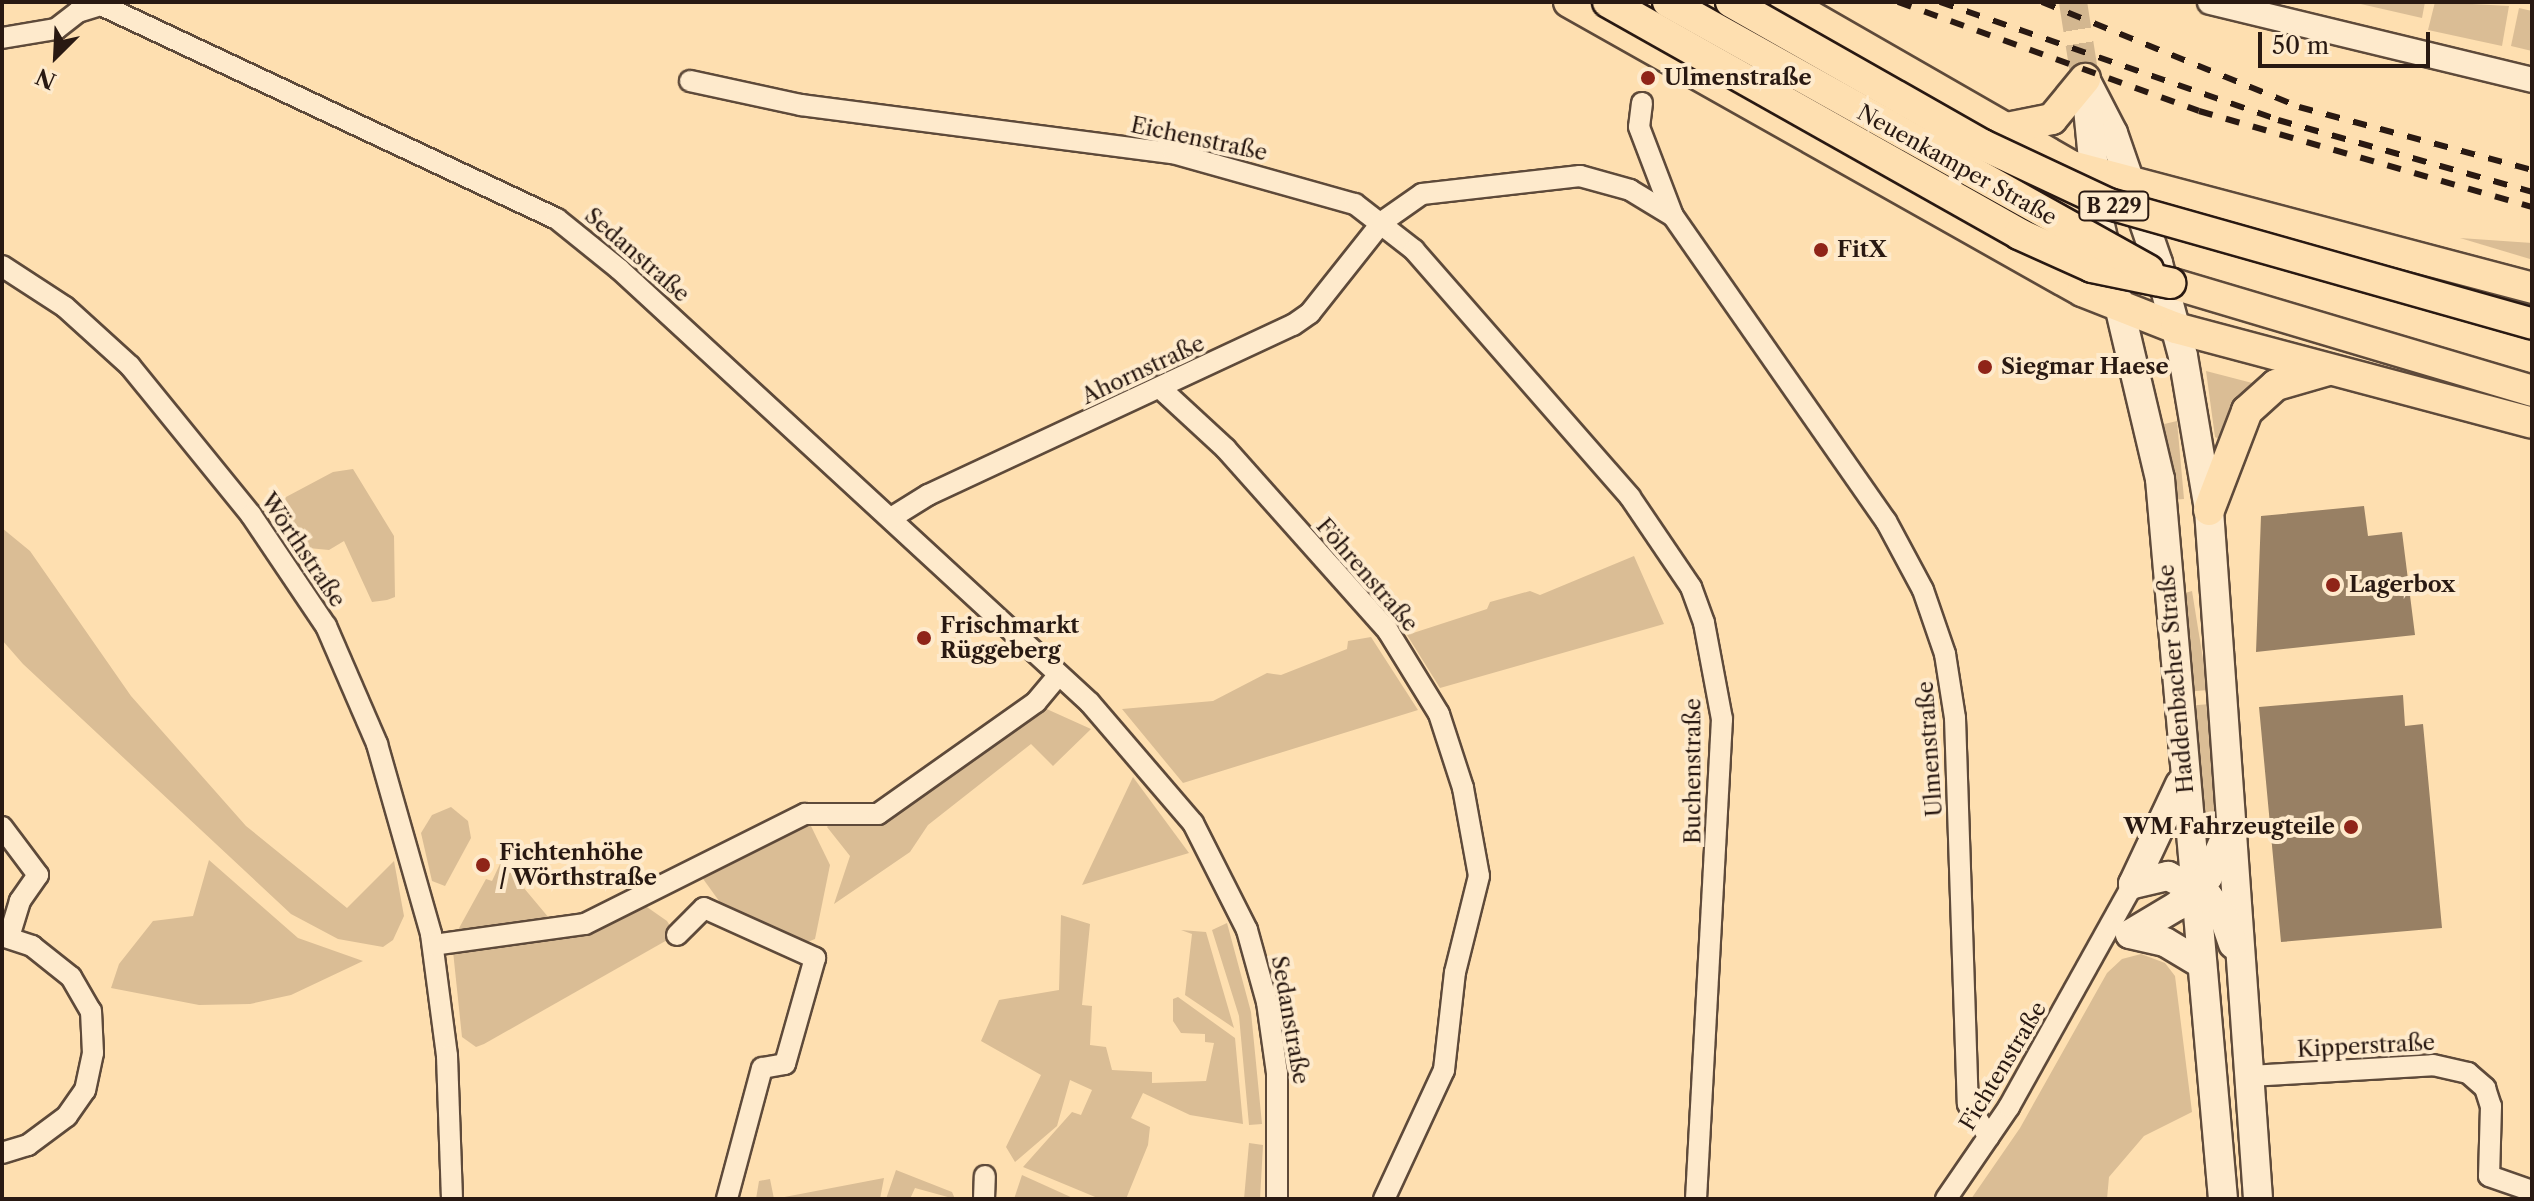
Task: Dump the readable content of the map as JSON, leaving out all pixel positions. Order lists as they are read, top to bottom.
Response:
{
  "streets": {
    "main road": ["Neuenkamper Straße", "B 229", "Haddenbacher Straße"],
    "street": [
      "Eichenstraße",
      "Sedanstraße",
      "Ahornstraße",
      "Wörthstraße",
      "Föhrenstraße",
      "Ulmenstraße",
      "Buchenstraße",
      "Kipperstraße",
      "Fichtenstraße"
    ]
  },
  "crossings": [
    ["Eichenstraße", "Ahornstraße"],
    ["Eichenstraße", "Buchenstraße"],
    ["B 229", "Haddenbacher Straße"],
    ["Sedanstraße", "Ahornstraße"],
    ["Ahornstraße", "Föhrenstraße"],
    ["Ahornstraße", "Buchenstraße"],
    ["Haddenbacher Straße", "Kipperstraße"],
    ["Ulmenstraße", "Fichtenstraße"]
  ],
  "places": [
    "Ulmenstraße",
    "FitX",
    "Siegmar Haese",
    "Lagerbox",
    "Frischmarkt Rüggeberg",
    "WM Fahrzeugteile",
    "Fichtenhöhe / Wörthstraße"
  ],
  "scale_bar": "50 m",
  "north": "bottom left"
}
